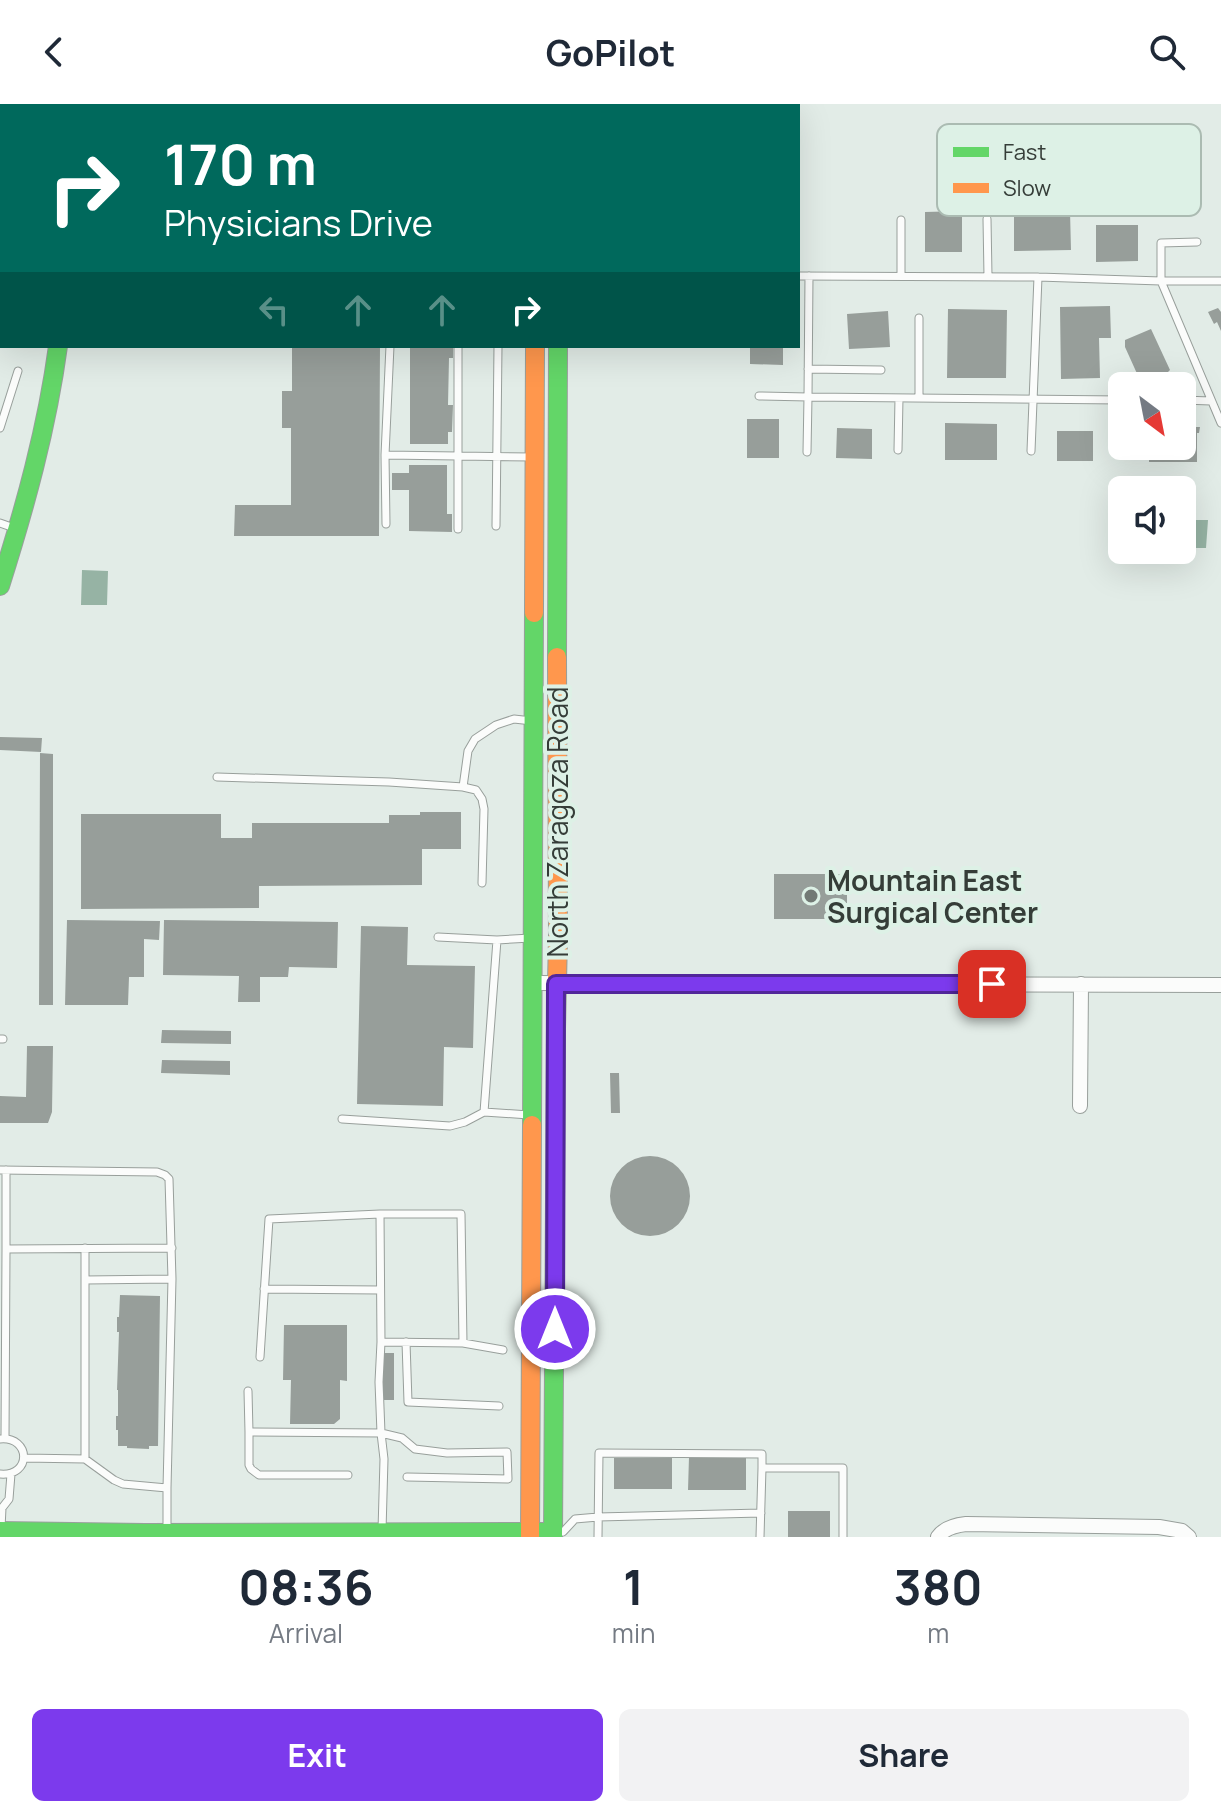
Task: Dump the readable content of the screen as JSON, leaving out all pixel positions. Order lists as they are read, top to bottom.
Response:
{
  "streets": {
    "main road": ["North Zaragoza Road"]
  },
  "places": ["Mountain East Surgical Center"],
  "legend": ["Fast", "Slow"],
  "north": "bottom right",
  "page": {
    "header": "GoPilot",
    "turn": ["170 m", "Physicians Drive"],
    "eta": [
      "08:36",
      "Arrival",
      "1",
      "min",
      "380",
      "m"
    ],
    "buttons": ["Exit", "Share"]
  }
}
